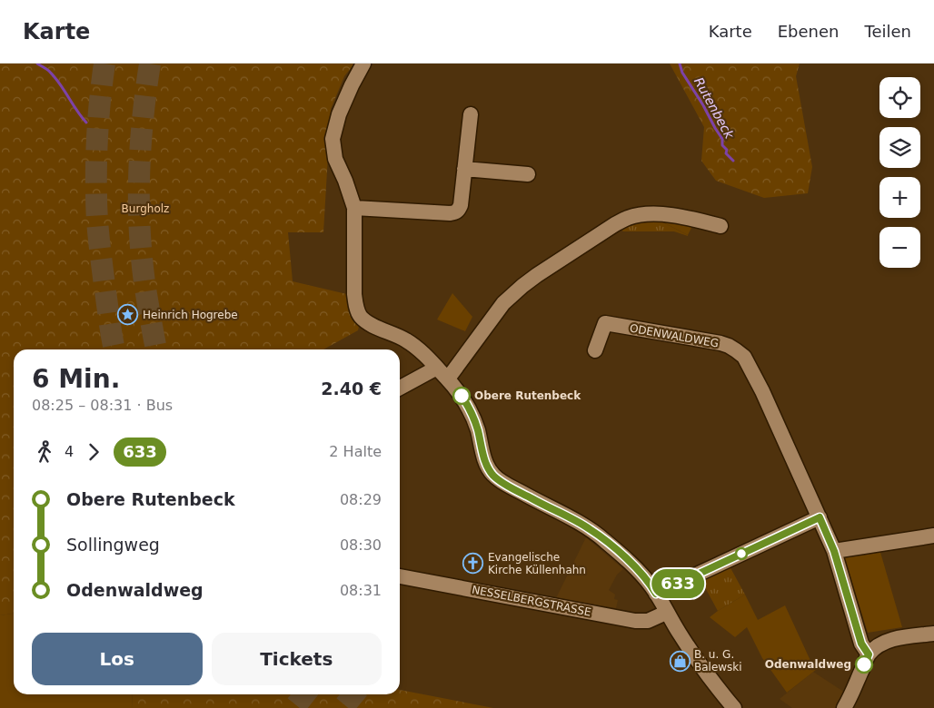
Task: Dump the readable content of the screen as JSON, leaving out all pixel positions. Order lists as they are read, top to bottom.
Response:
{
  "streets": {
    "street": ["ODENWALDWEG", "NESSELBERGSTRASSE"]
  },
  "water": ["Rutenbeck"],
  "parks": ["Burgholz"],
  "places": {
    "place": ["Heinrich Hogrebe"],
    "other": ["Obere Rutenbeck", "Odenwaldweg"],
    "church": ["Evangelische Kirche Küllenhahn"],
    "shop": ["B. u. G. Balewski"]
  },
  "lines": ["bus line 633"],
  "page": {
    "header": "Karte",
    "nav": ["Karte", "Ebenen", "Teilen"],
    "on_map": "633",
    "map_buttons": ["+", "−"],
    "heading": ["6 Min.", "08:25 – 08:31 · Bus", "2.40 €"],
    "legs": ["4", "633", "2 Halte"],
    "list": [
      {
        "name": "Obere Rutenbeck",
        "value": "08:29"
      },
      {
        "name": "Sollingweg",
        "value": "08:30"
      },
      {
        "name": "Odenwaldweg",
        "value": "08:31"
      }
    ],
    "buttons": ["Los", "Tickets"]
  }
}
